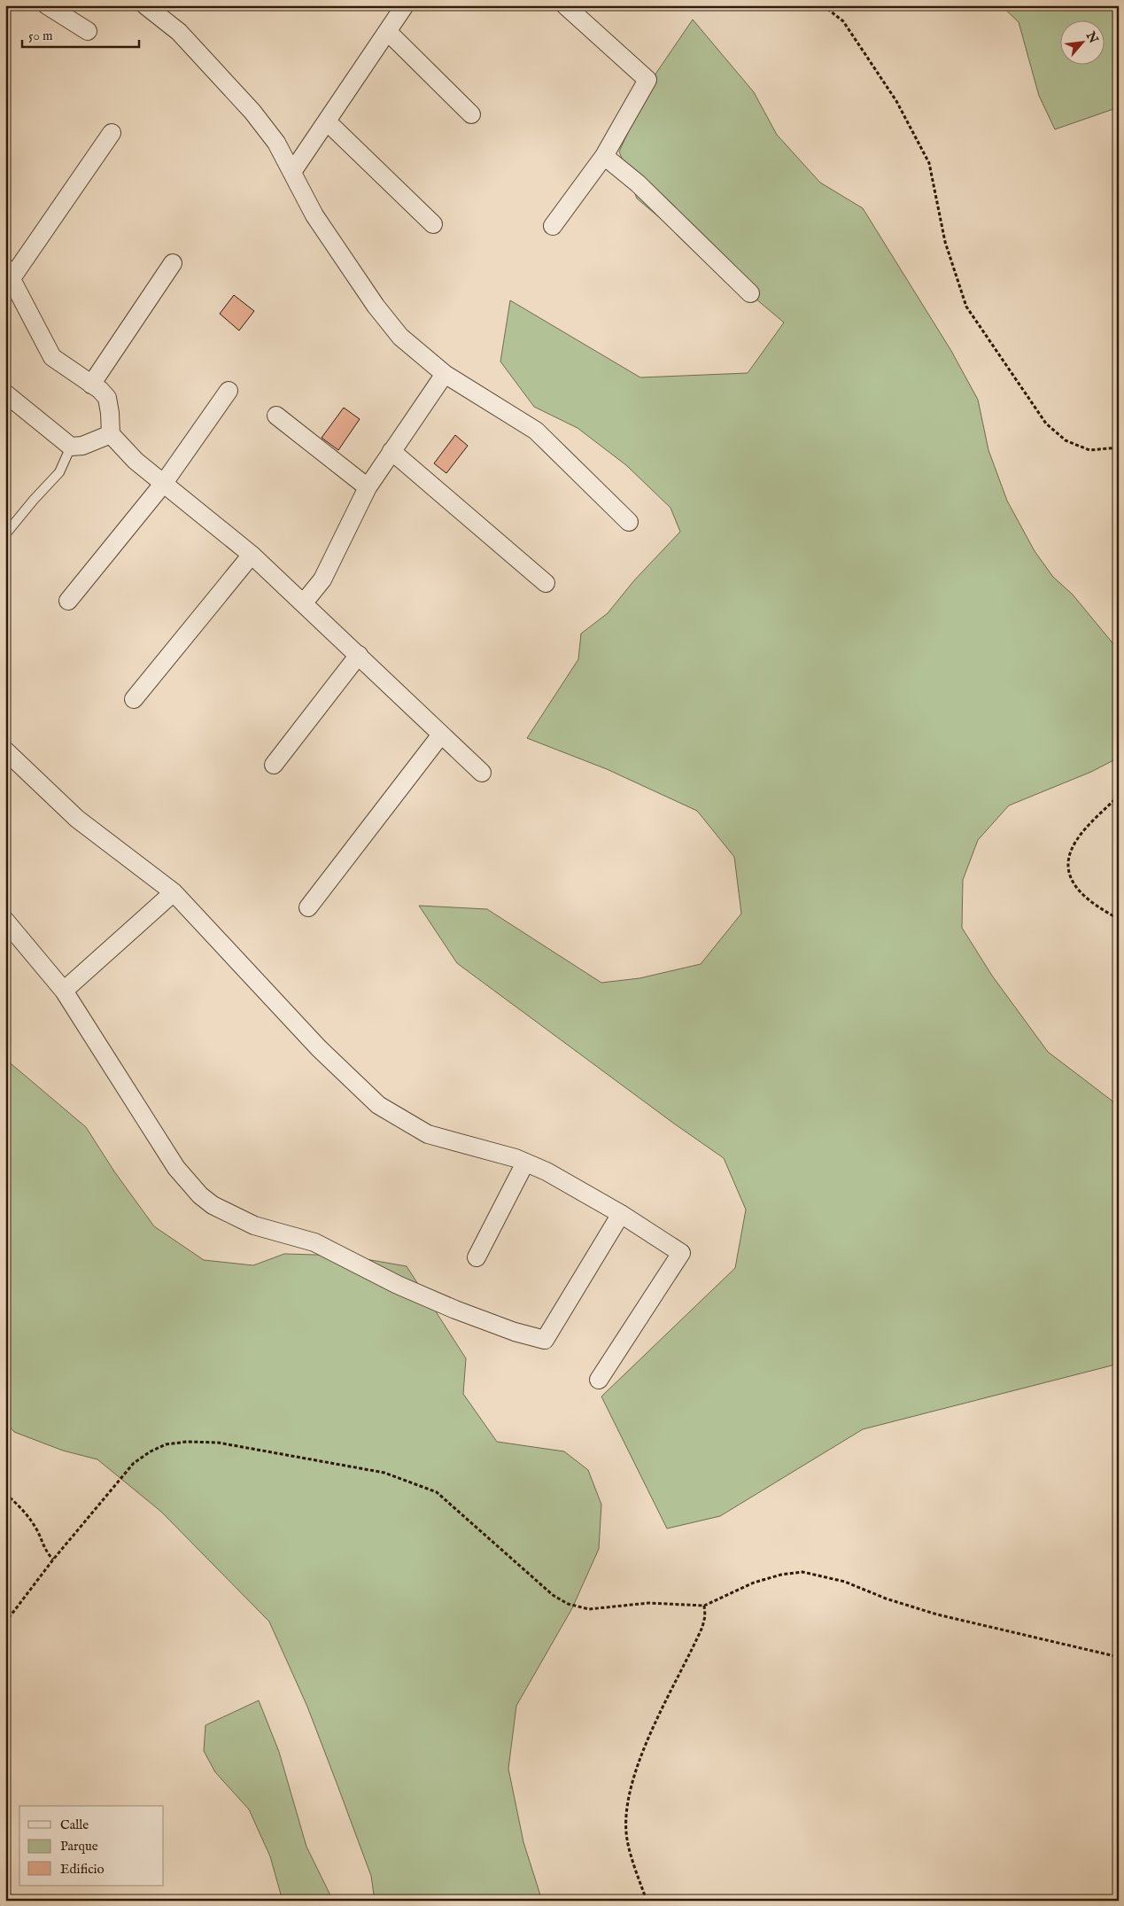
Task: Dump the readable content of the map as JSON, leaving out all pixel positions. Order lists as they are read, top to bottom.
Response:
{
  "legend": ["Calle", "Parque", "Edificio"],
  "scale_bar": "50 m",
  "north": "top right"
}
